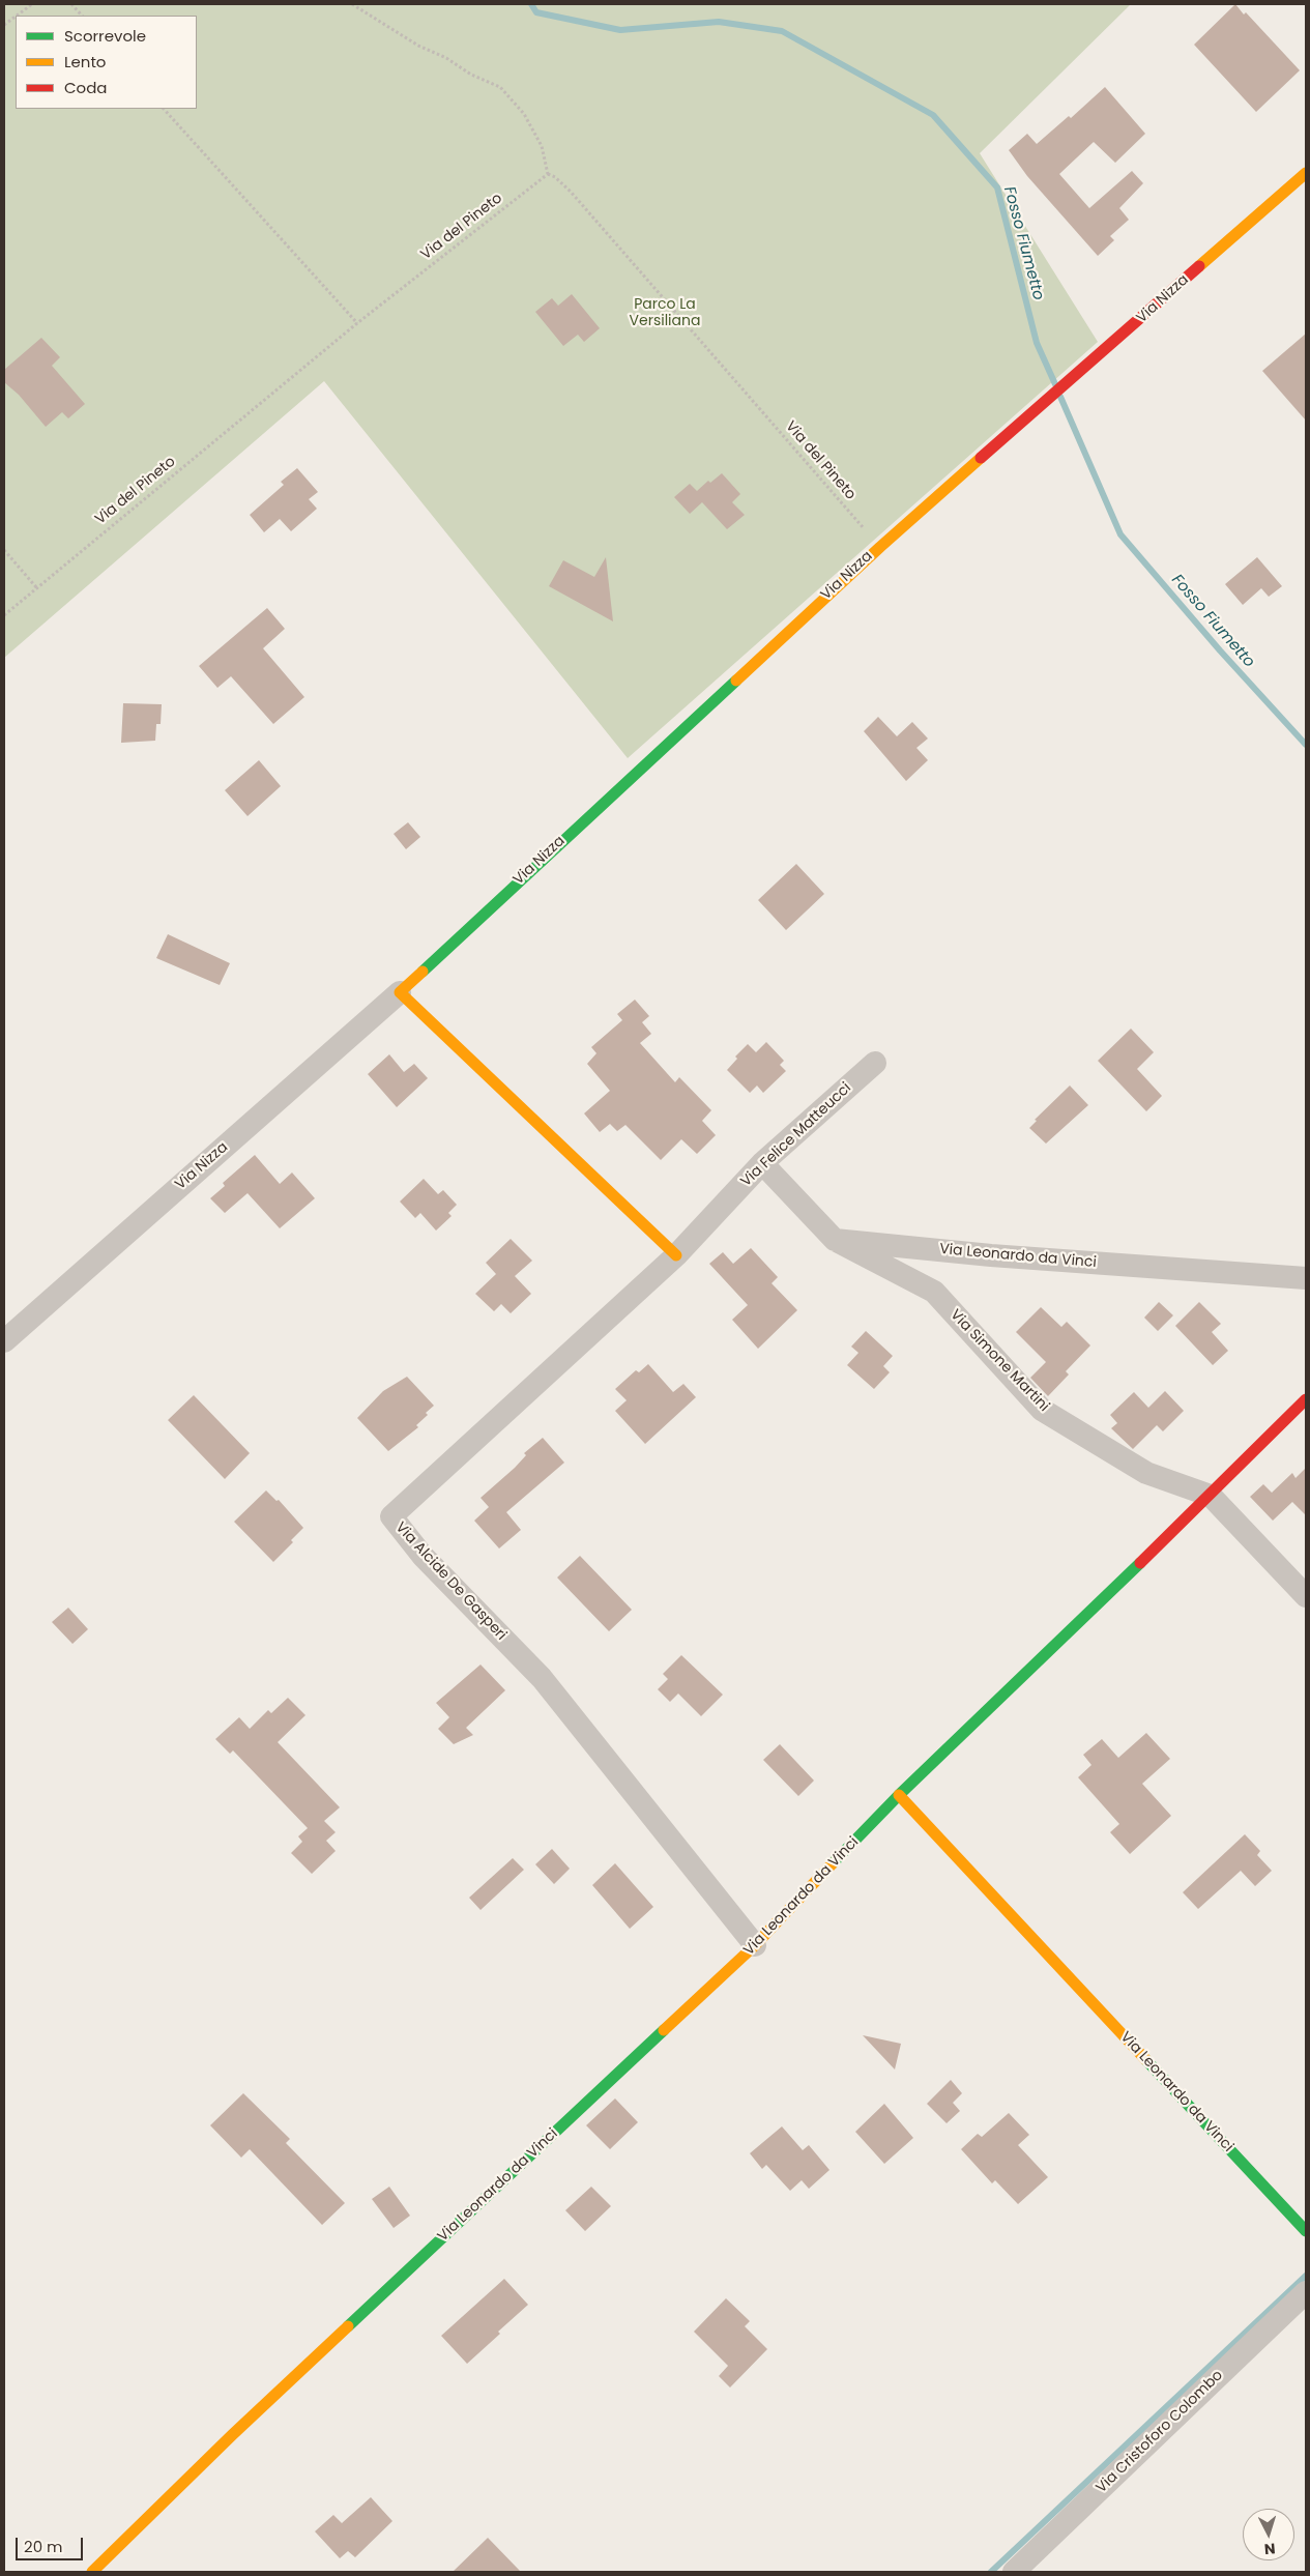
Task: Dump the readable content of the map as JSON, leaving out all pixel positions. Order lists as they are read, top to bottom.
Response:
{
  "streets": {
    "street": [
      "Via Nizza",
      "Via Felice Matteucci",
      "Via Leonardo da Vinci",
      "Via Simone Martini",
      "Via Alcide De Gasperi",
      "Via Cristoforo Colombo"
    ],
    "path": ["Via del Pineto"]
  },
  "crossings": [
    ["Via del Pineto", "Via Nizza"],
    ["Via Felice Matteucci", "Via Alcide De Gasperi"],
    ["Via Leonardo da Vinci", "Via Simone Martini"],
    ["Via Leonardo da Vinci", "Via Alcide De Gasperi"]
  ],
  "water": ["Fosso Fiumetto"],
  "parks": ["Parco La Versiliana"],
  "legend": ["Scorrevole", "Lento", "Coda"],
  "scale_bar": "20 m",
  "north": "bottom"
}
